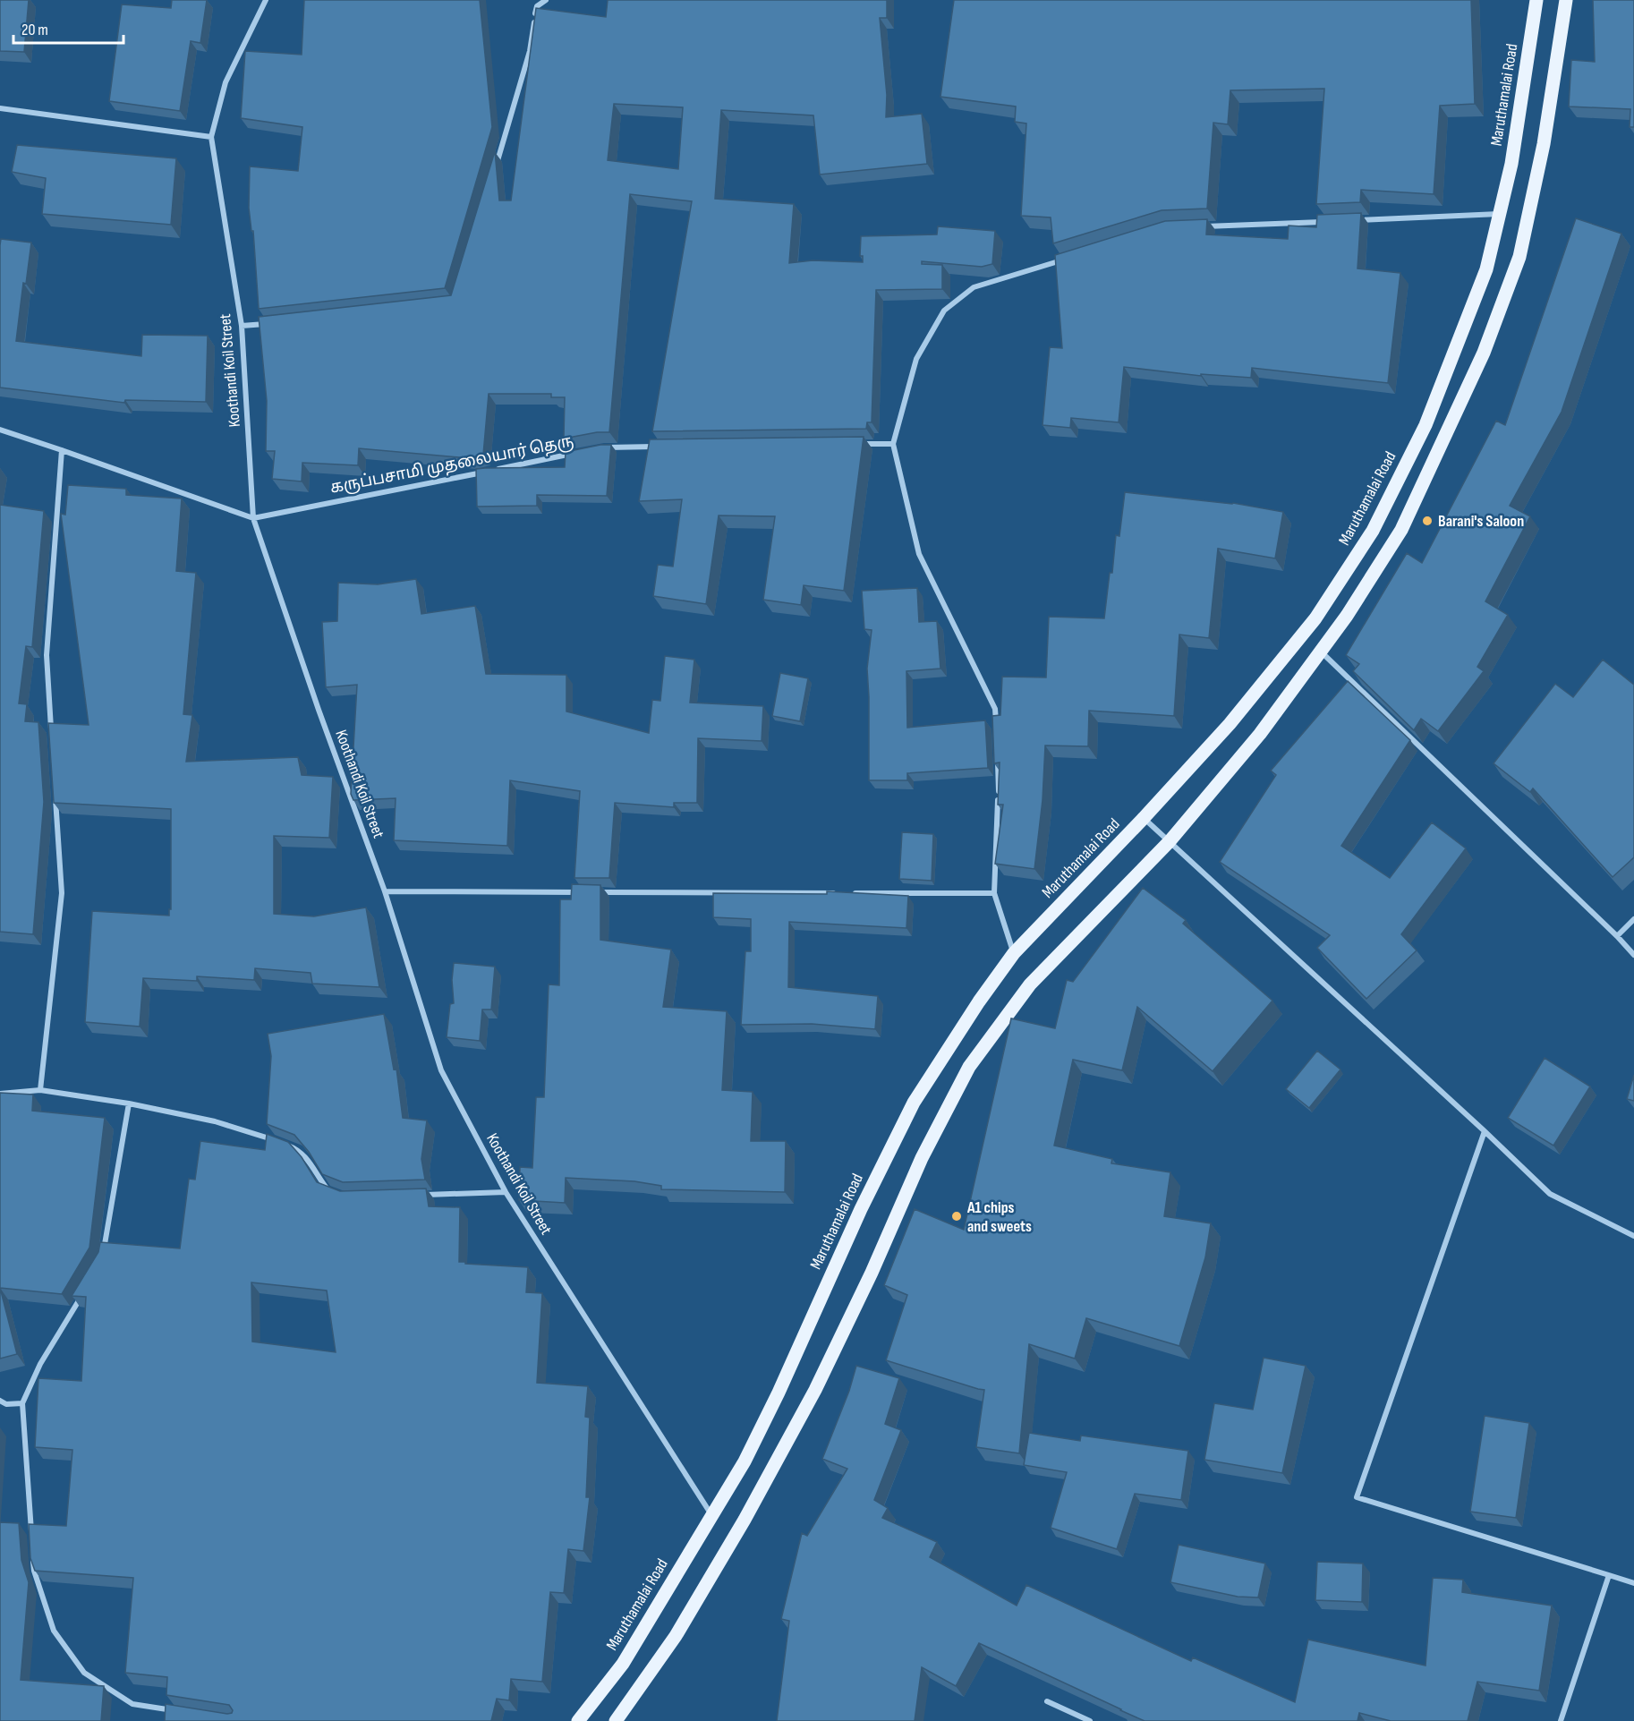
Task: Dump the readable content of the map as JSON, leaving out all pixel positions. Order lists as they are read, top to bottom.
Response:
{
  "streets": {
    "main road": ["Maruthamalai Road"],
    "street": ["Koothandi Koil Street", "கருப்பசாமி முதலையார் தெரு"]
  },
  "crossings": [
    ["Maruthamalai Road", "Koothandi Koil Street"],
    ["Koothandi Koil Street", "கருப்பசாமி முதலையார் தெரு"]
  ],
  "places": ["Barani's Saloon", "A1 chips and sweets"],
  "scale_bar": "20 m"
}
